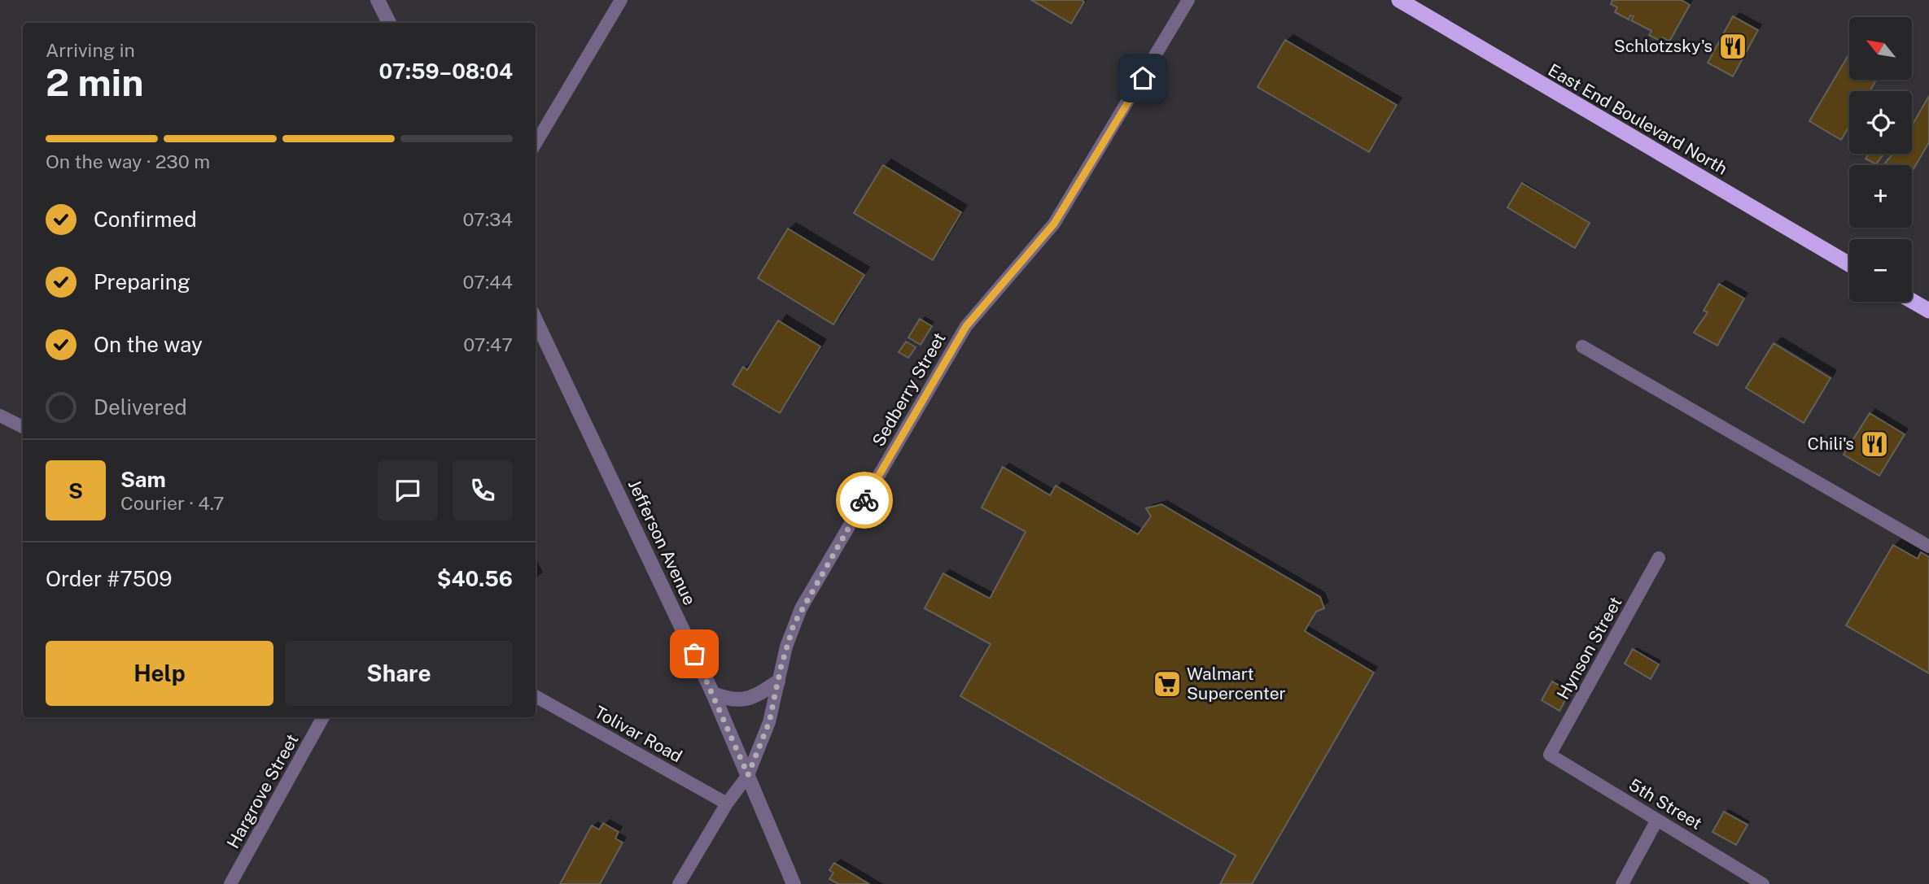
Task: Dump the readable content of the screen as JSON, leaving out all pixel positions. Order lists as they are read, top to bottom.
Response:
{
  "streets": {
    "highway": ["East End Boulevard North"],
    "street": [
      "Sedberry Street",
      "Jefferson Avenue",
      "Hynson Street",
      "Tolivar Road",
      "Hargrove Street",
      "5th Street"
    ]
  },
  "crossings": [
    ["Sedberry Street", "Jefferson Avenue"],
    ["Sedberry Street", "Tolivar Road"],
    ["Hynson Street", "5th Street"]
  ],
  "places": {
    "restaurant": ["Schlotzsky's", "Chili's"],
    "supermarket": ["Walmart Supercenter"]
  },
  "north": "top left",
  "page": {
    "map_buttons": ["+", "−"],
    "heading": ["2 min", "Arriving in", "07:59–08:04"],
    "panel": [
      "Sam",
      "Courier · 4.7",
      "Order #7509",
      "$40.56"
    ],
    "bar": "On the way · 230 m",
    "list": [
      ["Confirmed", "07:34"],
      ["Preparing", "07:44"],
      ["On the way", "07:47"],
      "Delivered"
    ],
    "round": "S",
    "buttons": ["Help", "Share"]
  }
}
